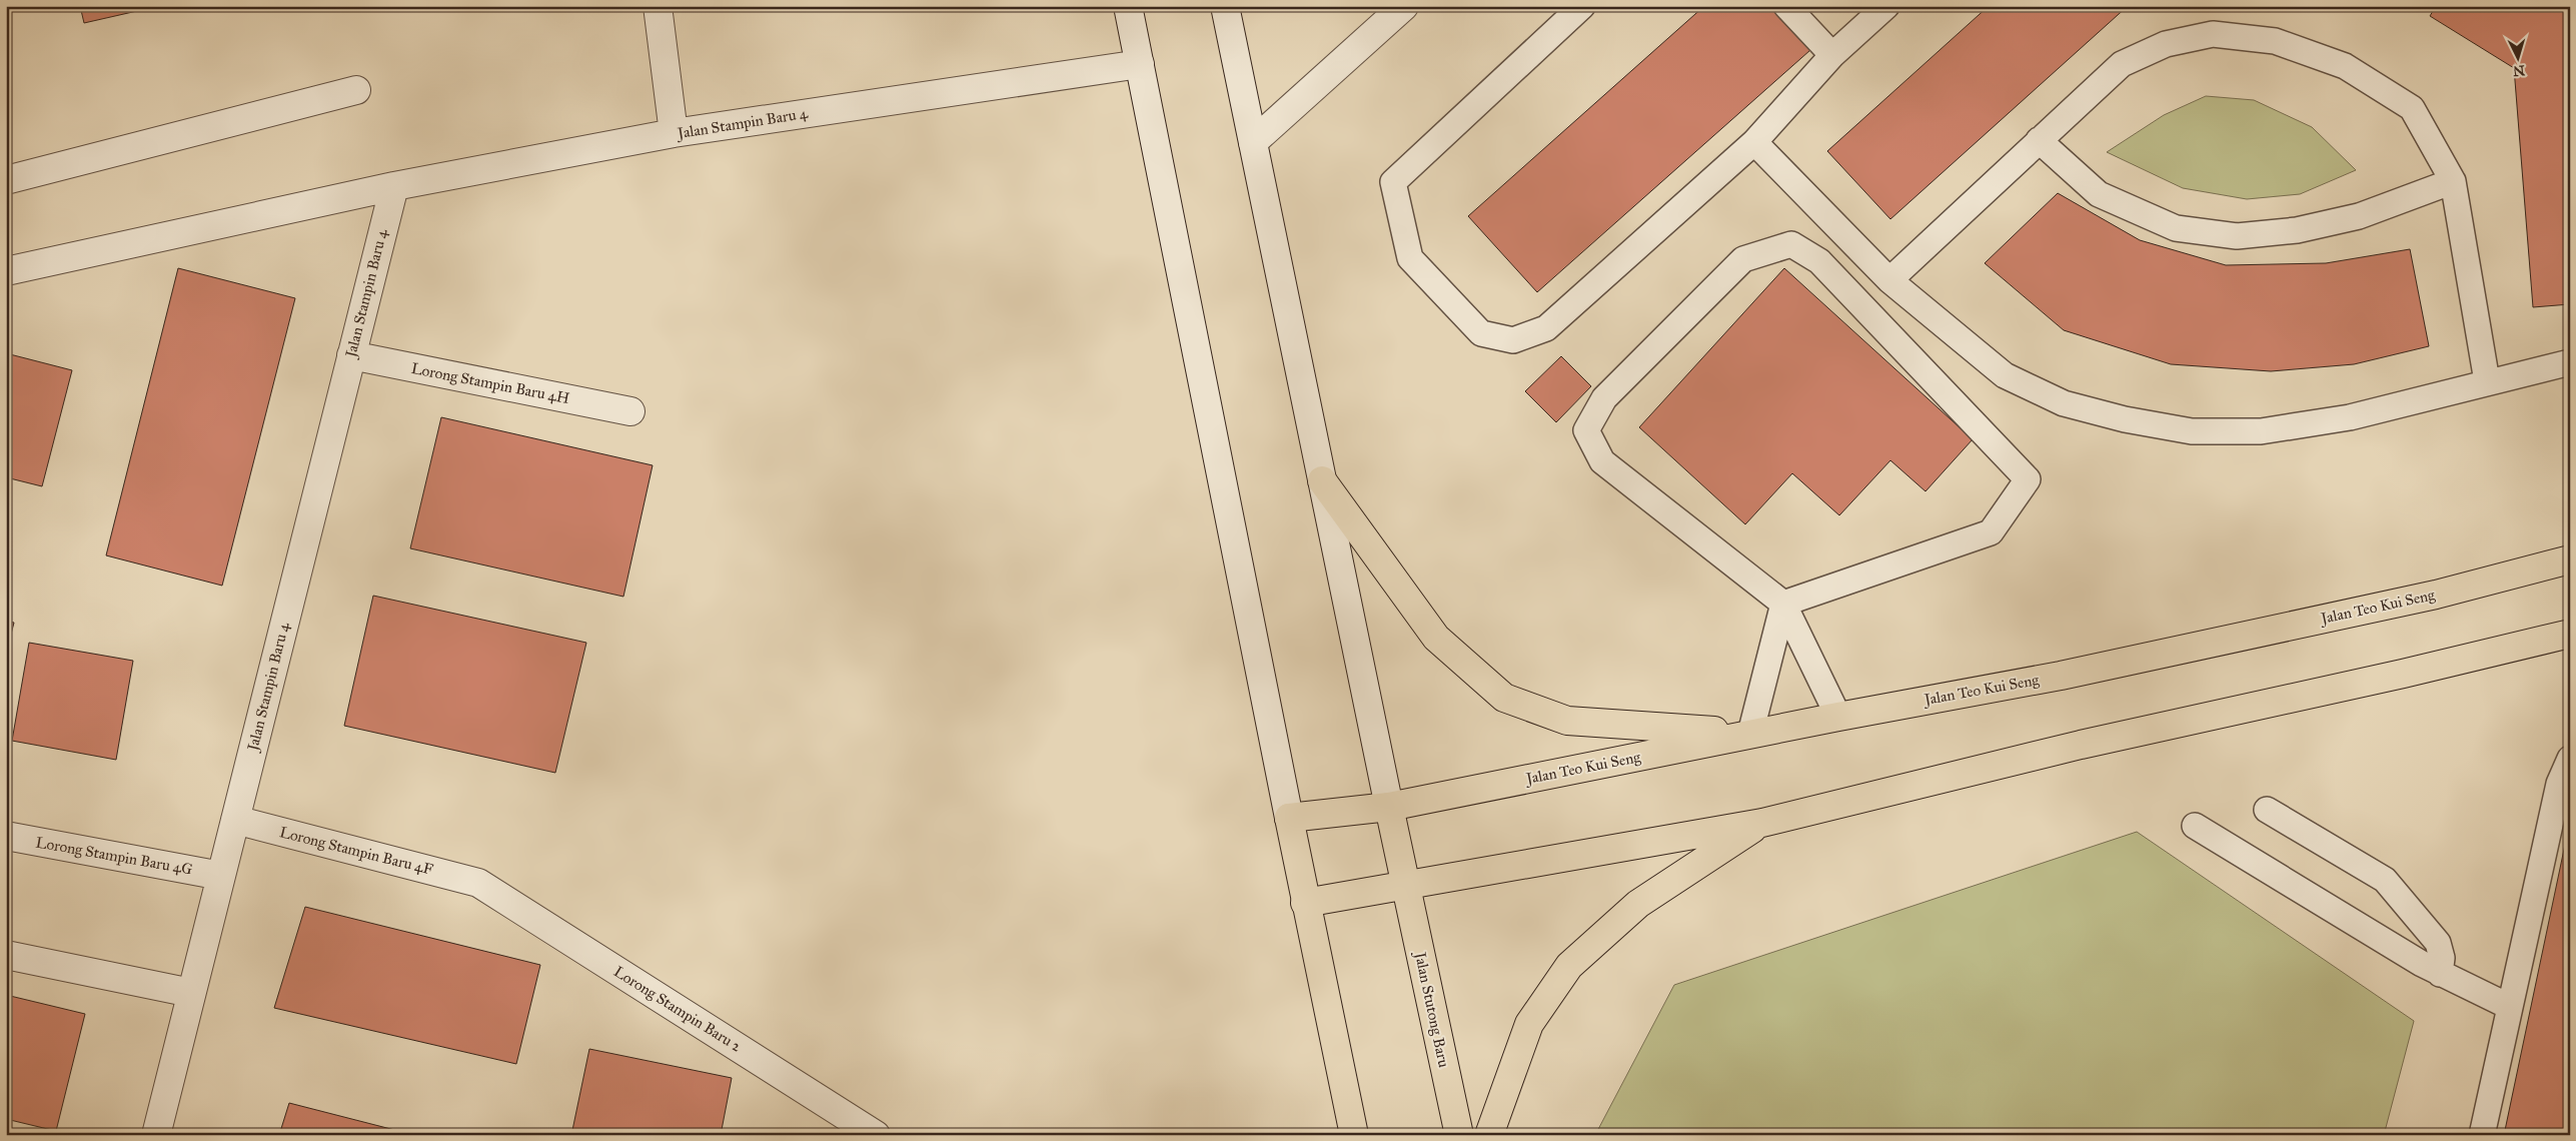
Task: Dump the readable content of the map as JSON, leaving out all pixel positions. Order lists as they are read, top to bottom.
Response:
{
  "streets": {
    "main road": ["Jalan Teo Kui Seng", "Jalan Stutong Baru"],
    "street": [
      "Jalan Stampin Baru 4",
      "Lorong Stampin Baru 4H",
      "Lorong Stampin Baru 4F",
      "Lorong Stampin Baru 4G",
      "Lorong Stampin Baru 2"
    ]
  },
  "crossings": [
    ["Jalan Stampin Baru 4", "Lorong Stampin Baru 4H"],
    ["Jalan Stampin Baru 4", "Lorong Stampin Baru 4F"],
    ["Jalan Stampin Baru 4", "Lorong Stampin Baru 4G"],
    ["Jalan Teo Kui Seng", "Jalan Stutong Baru"],
    ["Lorong Stampin Baru 4F", "Lorong Stampin Baru 2"]
  ],
  "north": "bottom"
}
